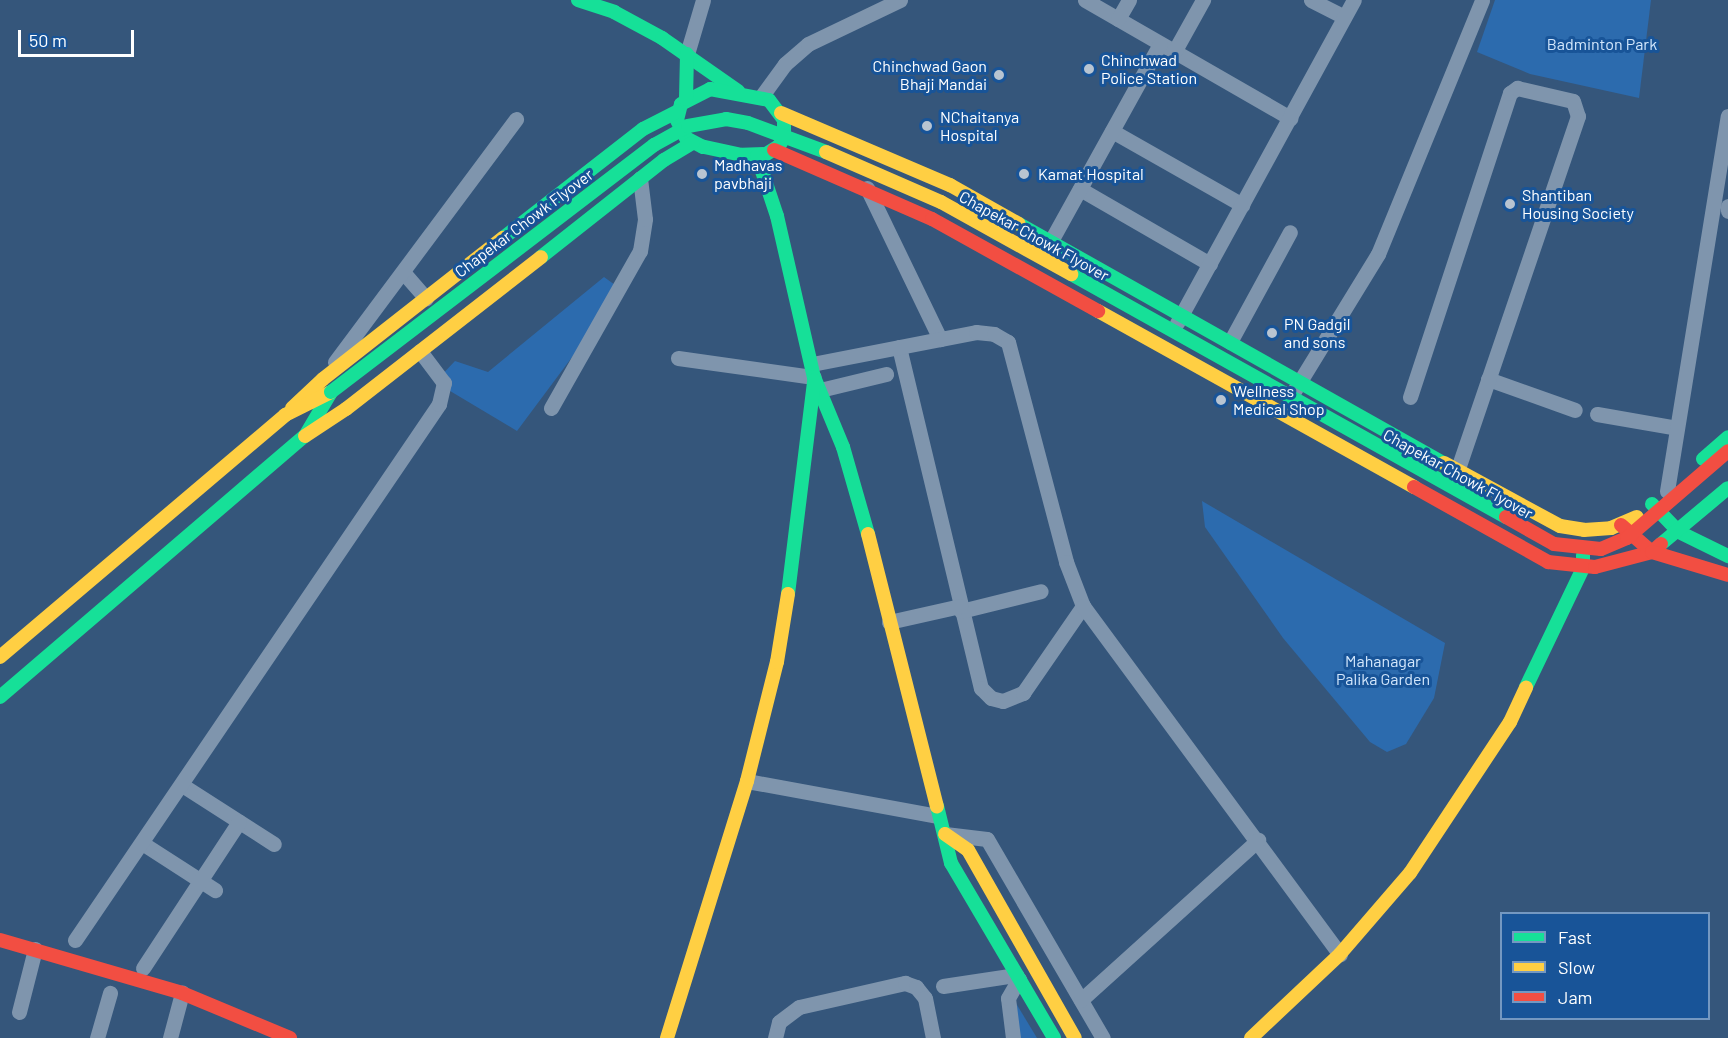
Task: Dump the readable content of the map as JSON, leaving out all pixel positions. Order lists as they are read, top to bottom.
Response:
{
  "streets": {
    "main road": ["Chapekar Chowk Flyover"]
  },
  "parks": ["Badminton Park", "Mahanagar Palika Garden"],
  "places": [
    "Chinchwad Police Station",
    "Chinchwad Gaon Bhaji Mandai",
    "NChaitanya Hospital",
    "Madhavas pavbhaji",
    "Kamat Hospital",
    "Shantiban Housing Society",
    "PN Gadgil and sons",
    "Wellness Medical Shop"
  ],
  "legend": ["Fast", "Slow", "Jam"],
  "scale_bar": "50 m"
}
